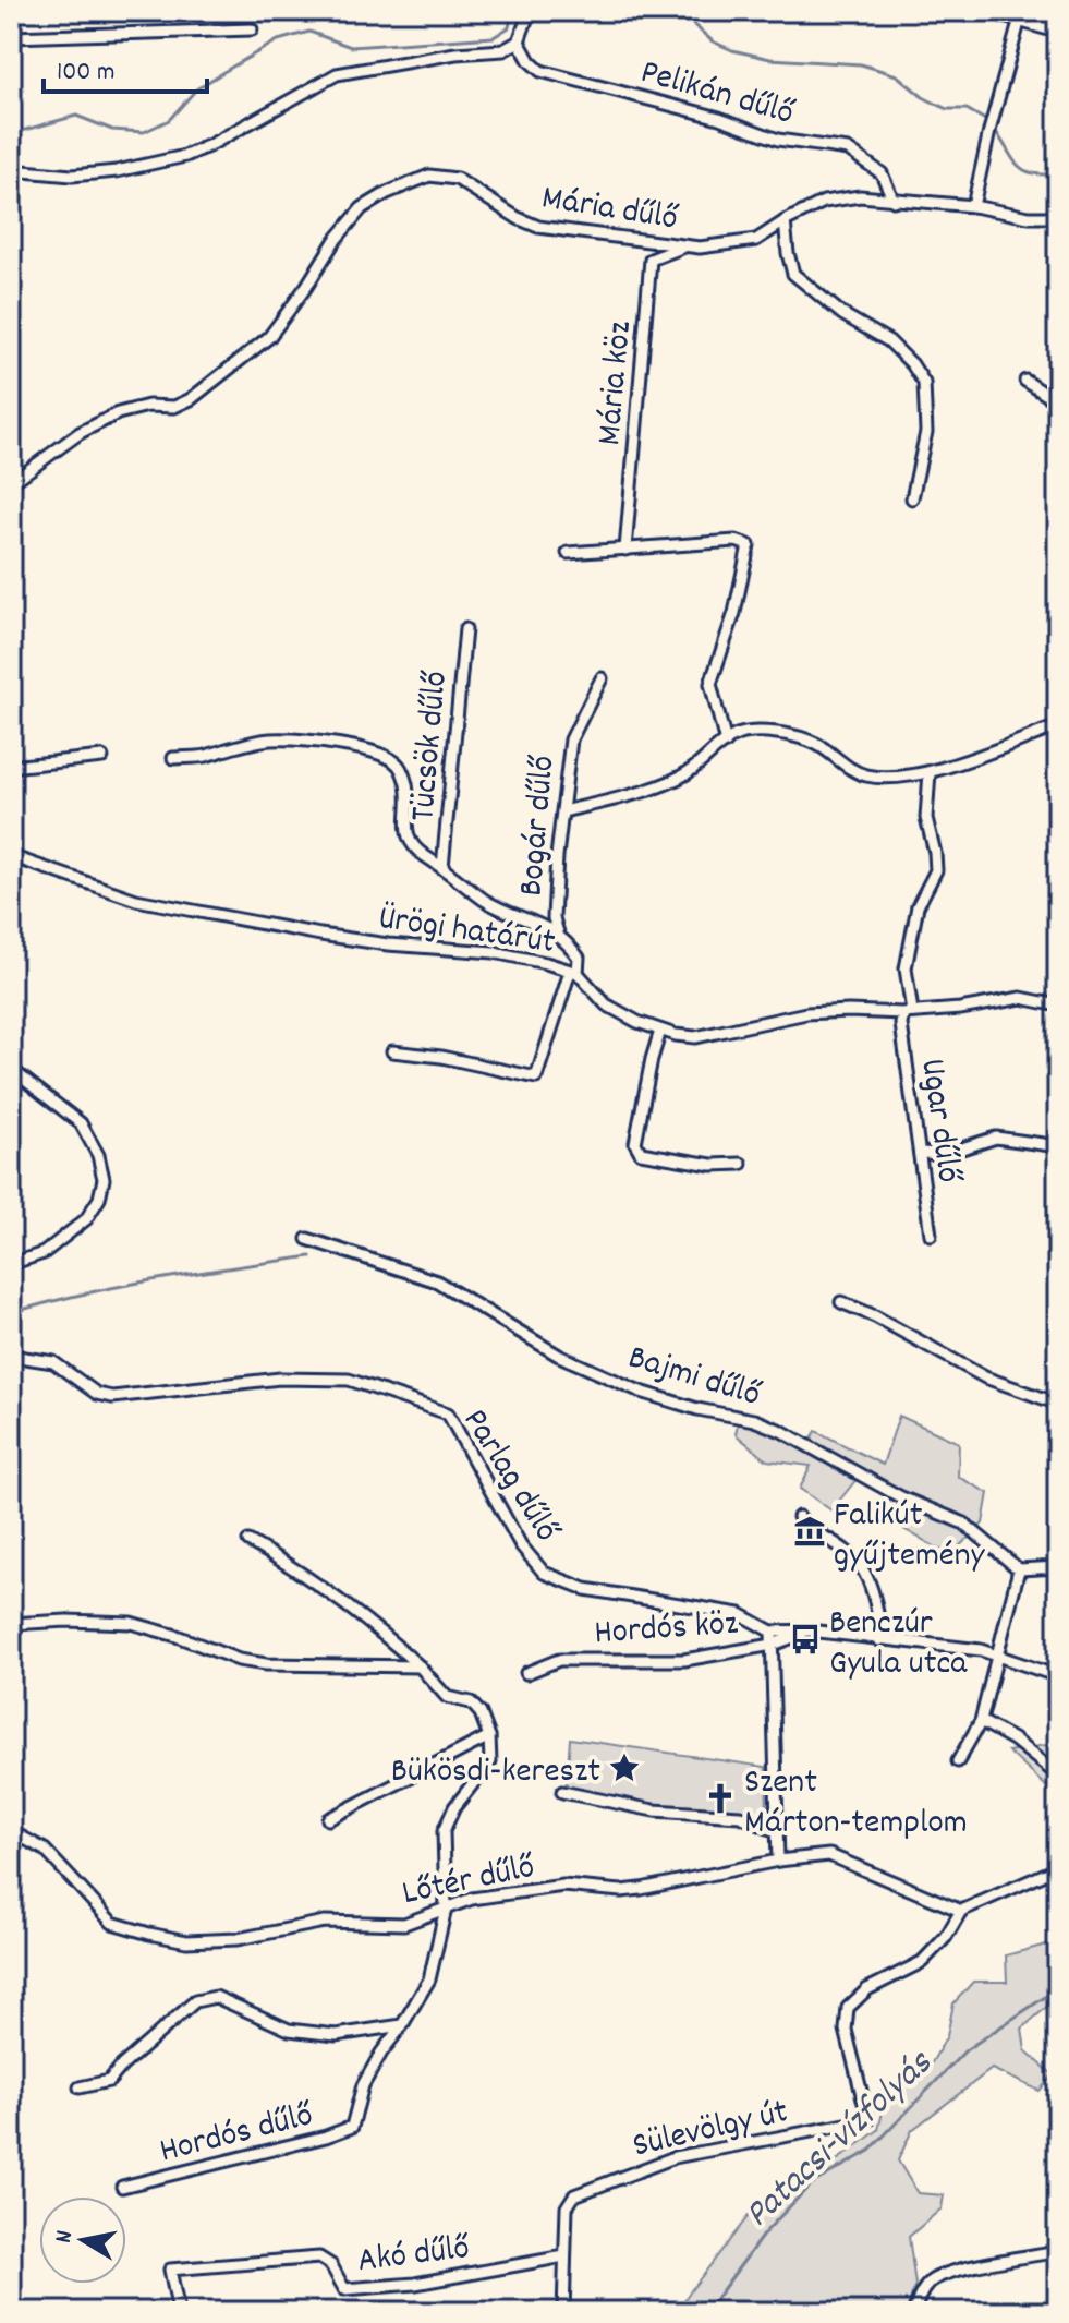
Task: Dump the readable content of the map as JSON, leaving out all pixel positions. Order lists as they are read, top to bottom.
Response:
{
  "streets": {
    "street": [
      "Pelikán dűlő",
      "Mária dűlő",
      "Mária köz",
      "Tücsök dűlő",
      "Bogár dűlő",
      "Ürögi határút",
      "Ugar dűlő",
      "Bajmi dűlő",
      "Parlag dűlő",
      "Hordós köz",
      "Lőtér dűlő",
      "Sülevölgy út",
      "Hordós dűlő",
      "Akó dűlő"
    ]
  },
  "crossings": [
    ["Pelikán dűlő", "Mária dűlő"],
    ["Mária dűlő", "Mária köz"],
    ["Ürögi határút", "Ugar dűlő"],
    ["Lőtér dűlő", "Sülevölgy út"],
    ["Lőtér dűlő", "Hordós dűlő"],
    ["Sülevölgy út", "Akó dűlő"]
  ],
  "water": ["Patacsi-vízfolyás"],
  "places": {
    "museum": ["Falikút gyűjtemény"],
    "bus stop": ["Benczúr Gyula utca"],
    "place": ["Bükösdi-kereszt"],
    "church": ["Szent Márton-templom"]
  },
  "scale_bar": "100 m",
  "north": "left"
}
